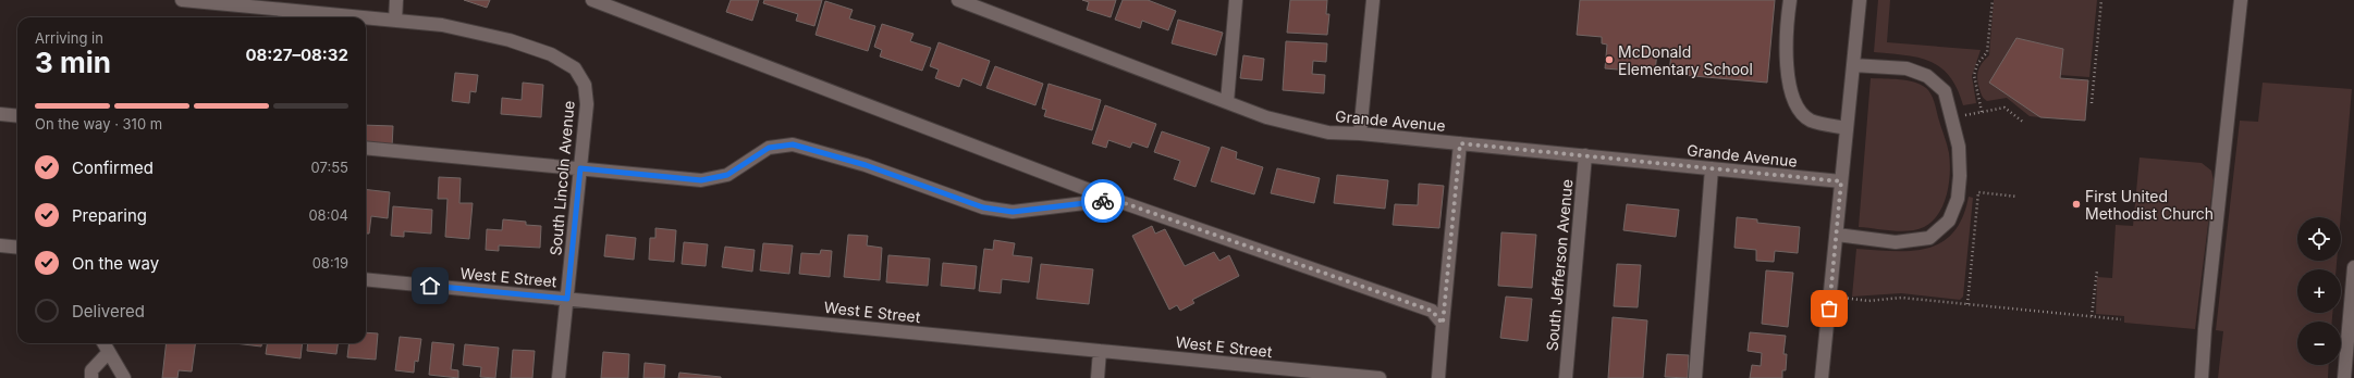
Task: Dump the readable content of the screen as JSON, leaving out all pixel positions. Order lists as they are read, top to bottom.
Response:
{
  "streets": {
    "street": [
      "Grande Avenue",
      "South Lincoln Avenue",
      "South Jefferson Avenue",
      "West E Street"
    ]
  },
  "crossings": [
    ["Grande Avenue", "South Jefferson Avenue"],
    ["South Lincoln Avenue", "West E Street"]
  ],
  "places": ["McDonald Elementary School", "First United Methodist Church"],
  "page": {
    "heading": ["3 min", "Arriving in", "08:27–08:32"],
    "bar": "On the way · 310 m",
    "list": [
      ["Confirmed", "07:55"],
      ["Preparing", "08:04"],
      ["On the way", "08:19"],
      "Delivered"
    ],
    "map_buttons": ["+", "−"]
  }
}
